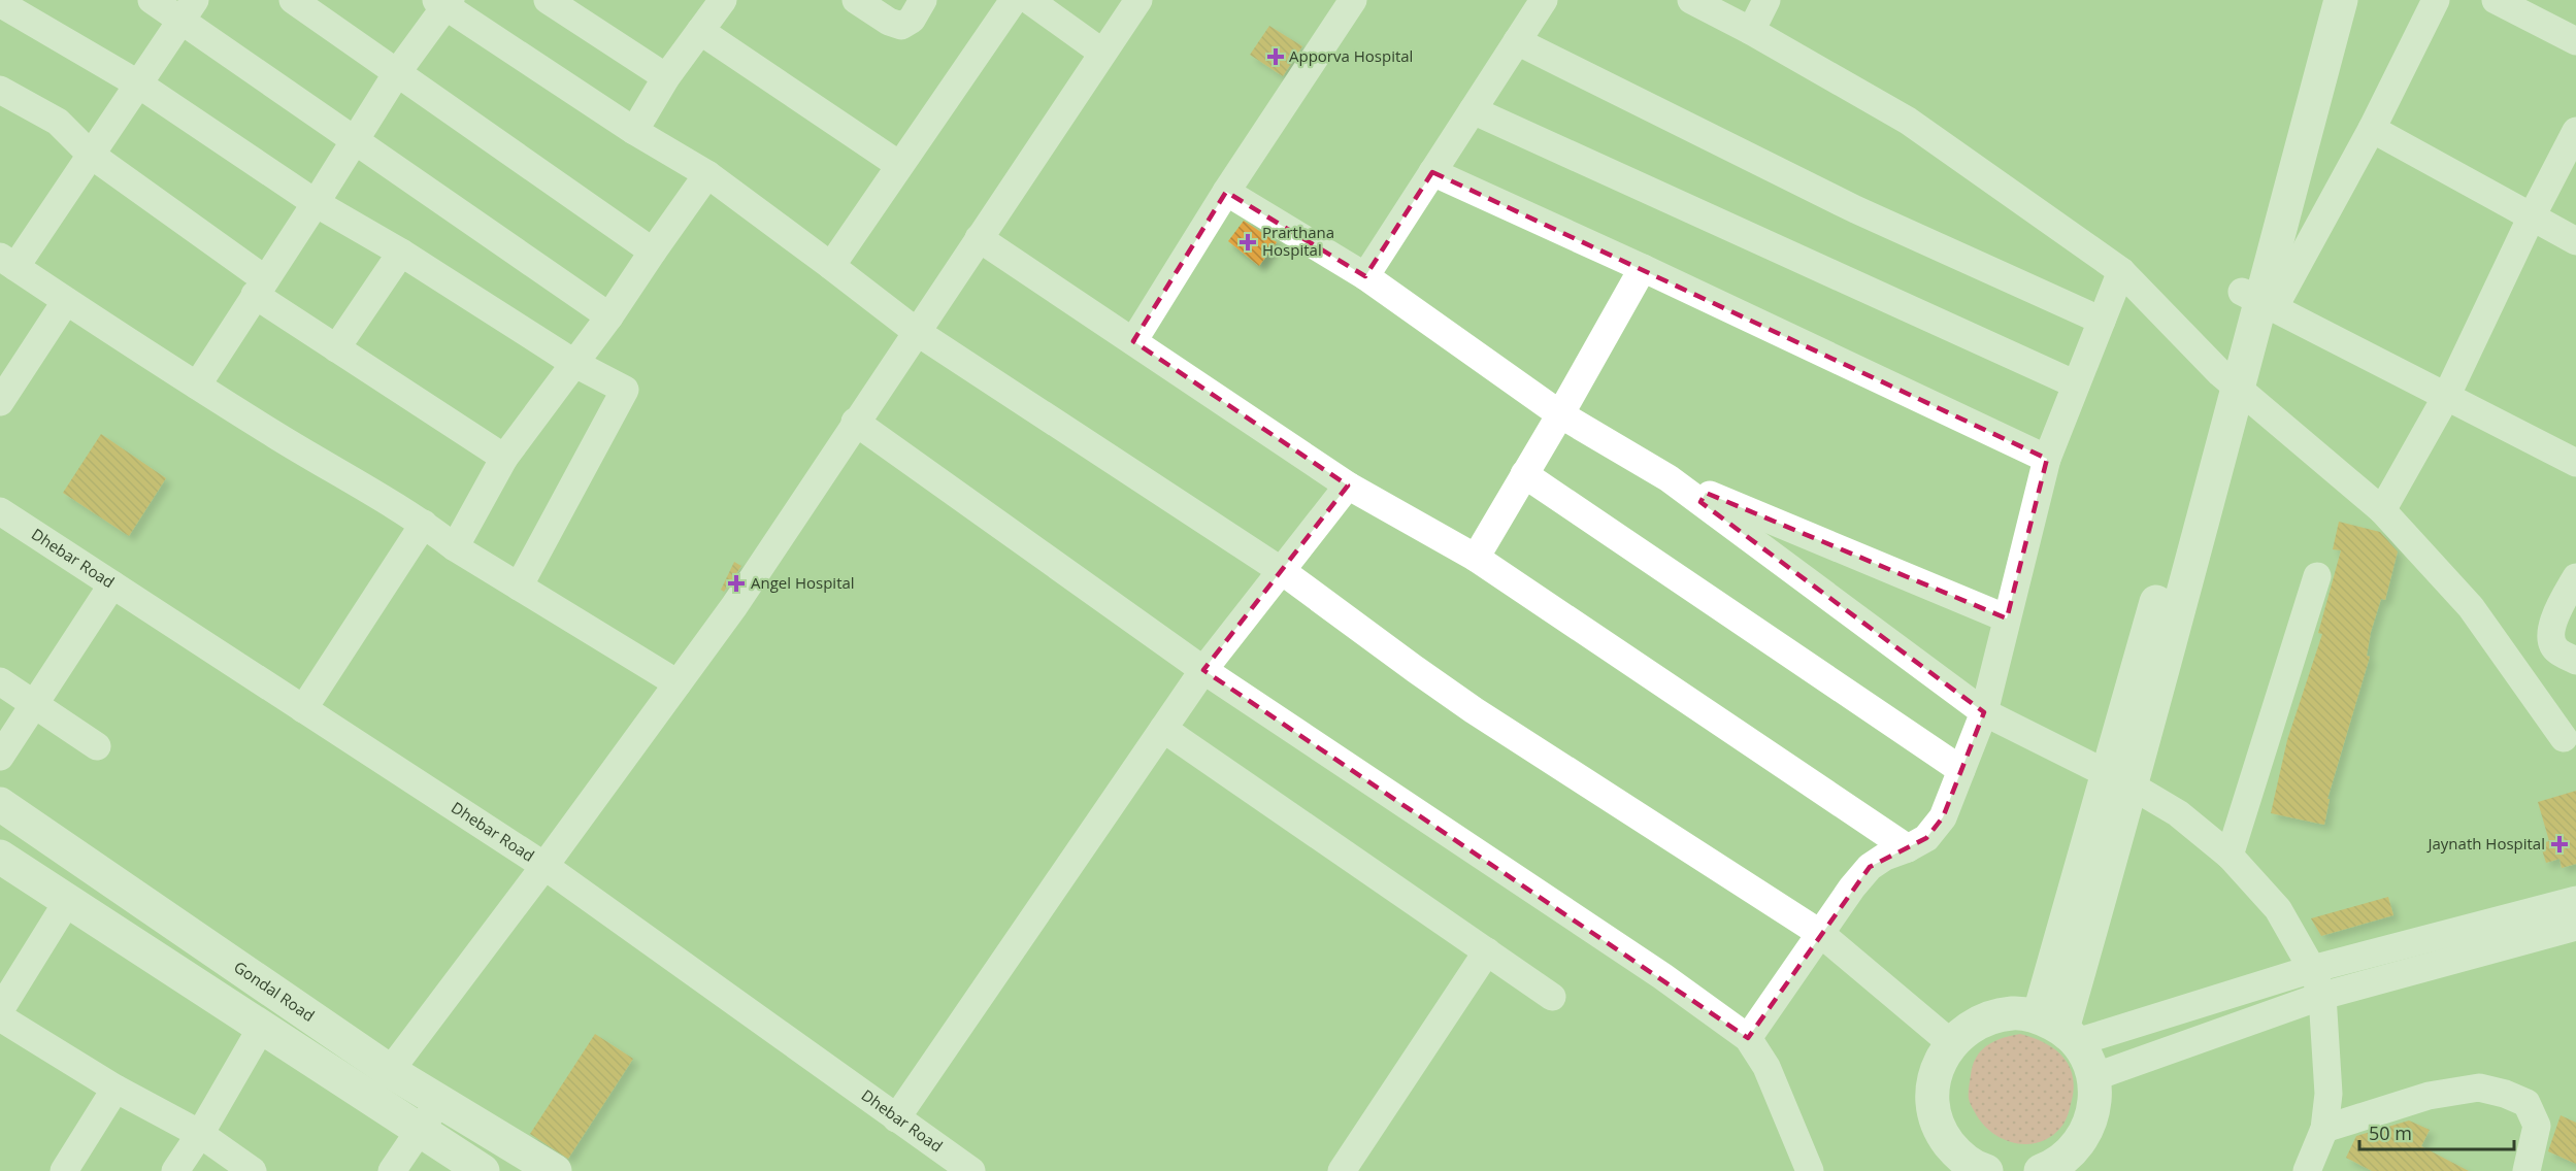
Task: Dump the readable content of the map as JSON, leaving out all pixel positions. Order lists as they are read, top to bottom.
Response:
{
  "streets": {
    "main road": ["Gondal Road"],
    "street": ["Dhebar Road"]
  },
  "places": {
    "health": [
      "Apporva Hospital",
      "Prarthana Hospital",
      "Angel Hospital",
      "Jaynath Hospital"
    ]
  },
  "scale_bar": "50 m"
}
